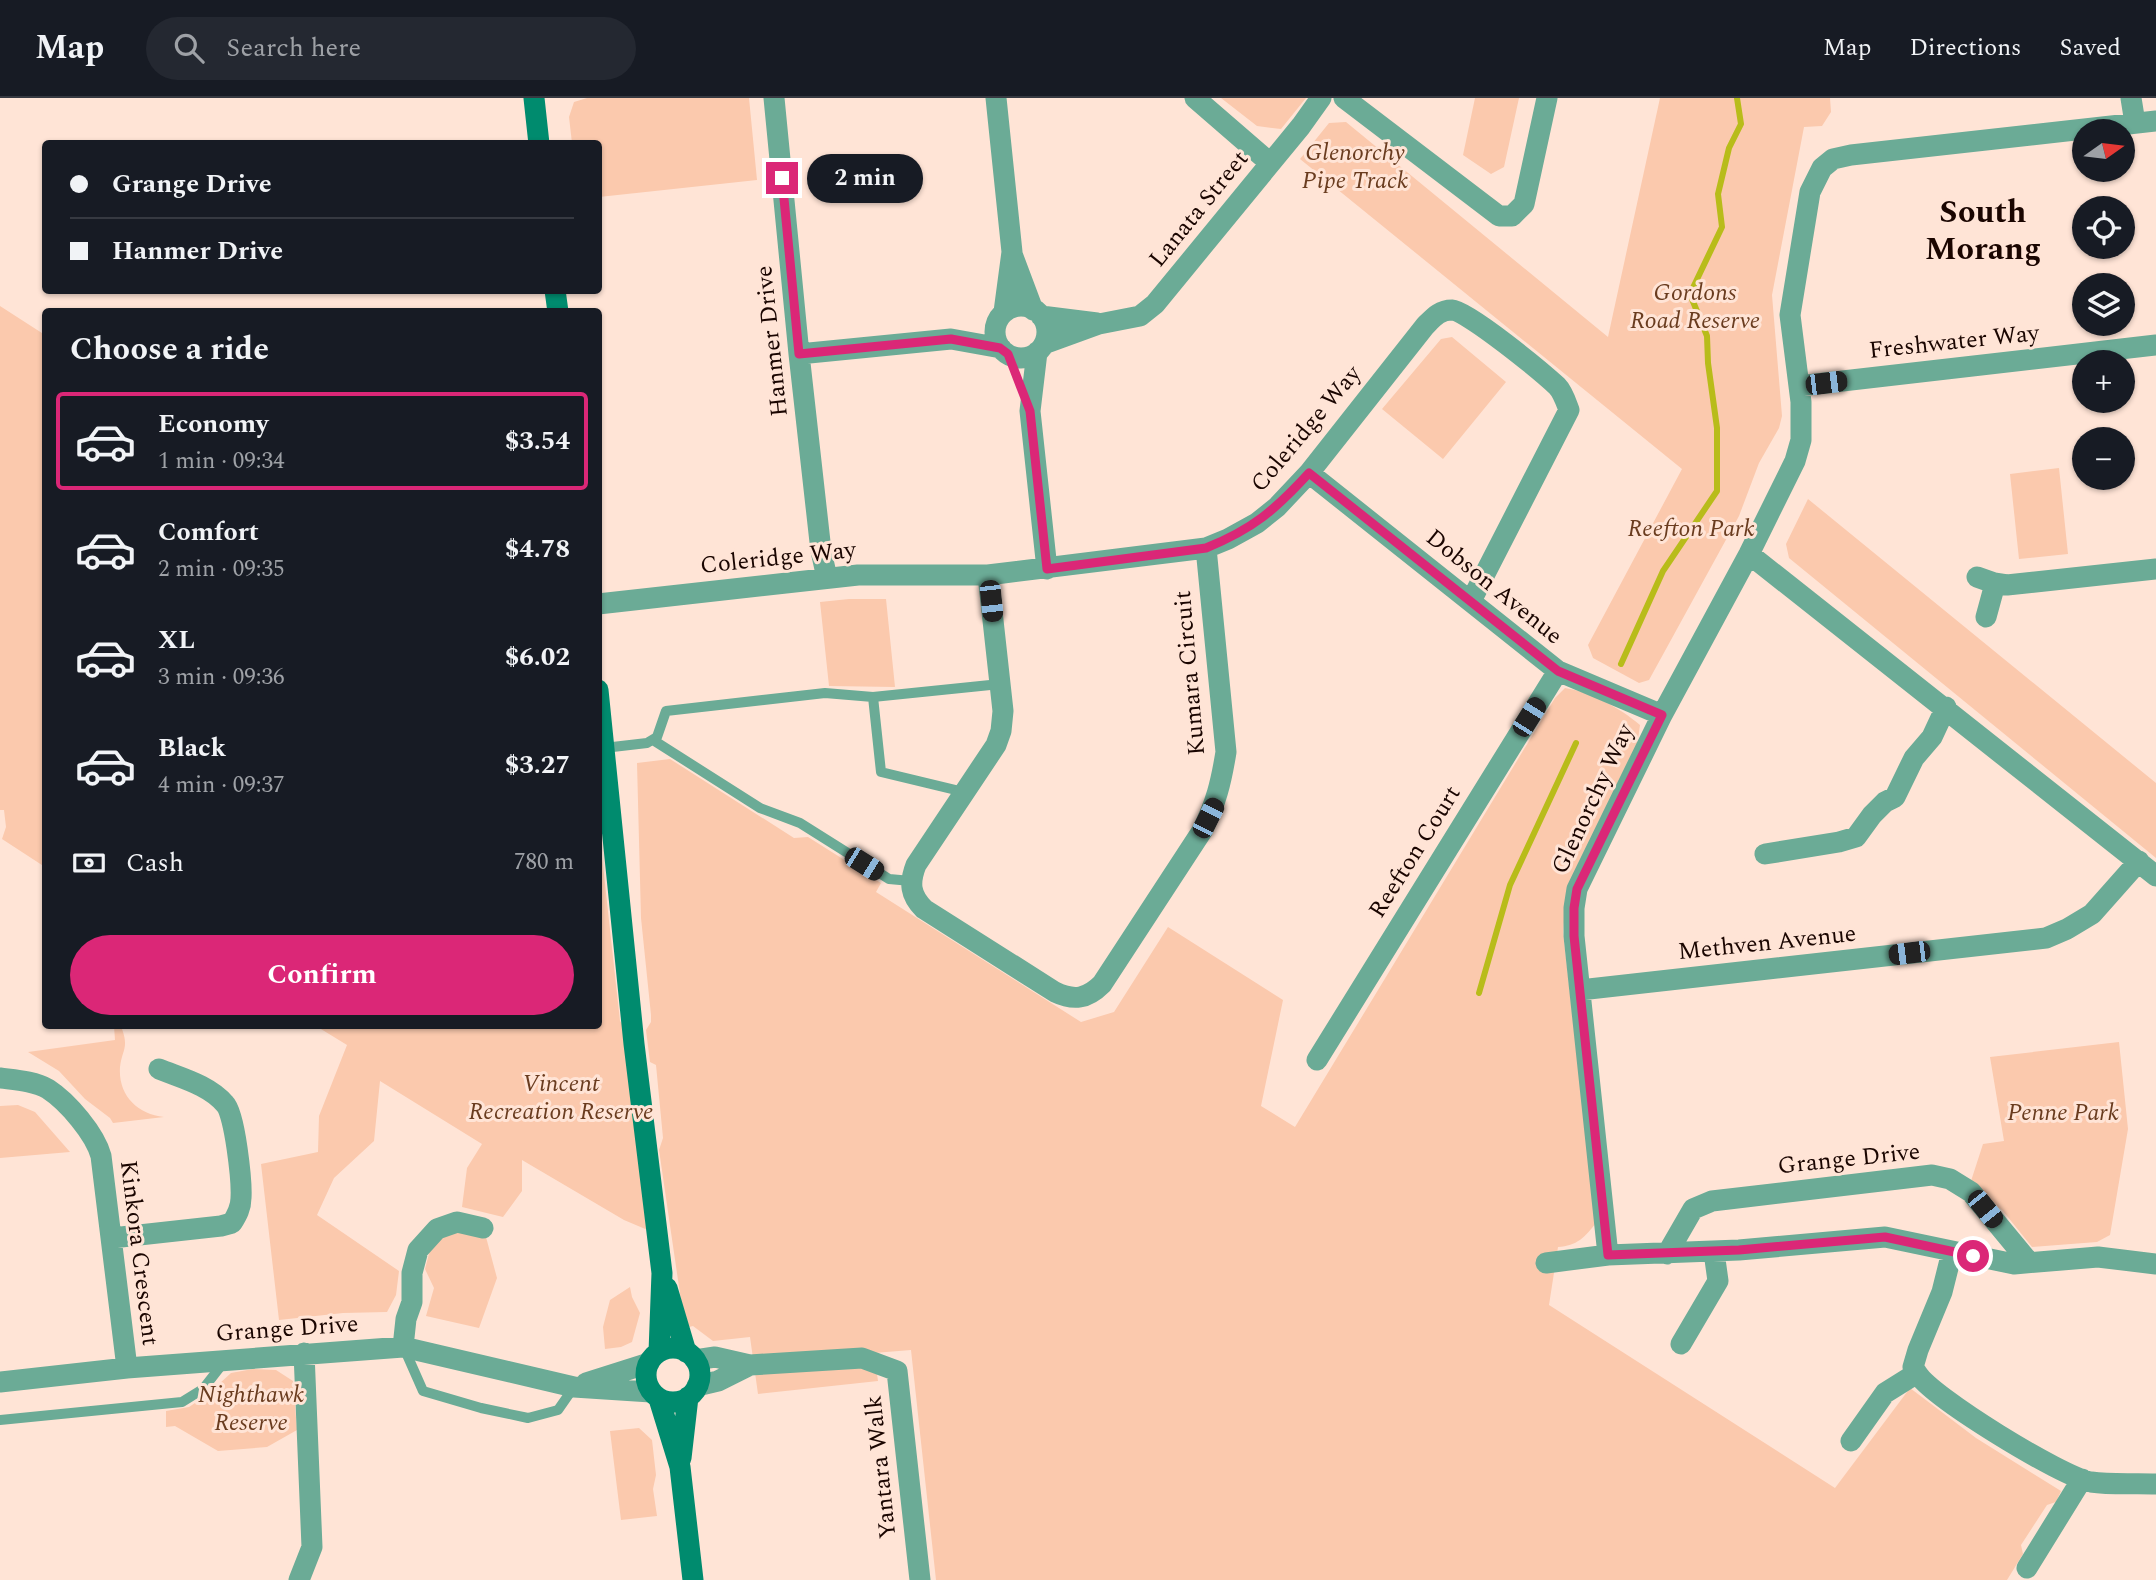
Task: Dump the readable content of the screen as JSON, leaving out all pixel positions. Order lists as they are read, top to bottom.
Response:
{
  "streets": {
    "street": [
      "Lanata Street",
      "Hanmer Drive",
      "Freshwater Way",
      "Coleridge Way",
      "Dobson Avenue",
      "Kumara Circuit",
      "Glenorchy Way",
      "Reefton Court",
      "Methven Avenue",
      "Grange Drive",
      "Kinkora Crescent",
      "Yantara Walk"
    ]
  },
  "crossings": [
    ["Hanmer Drive", "Coleridge Way"],
    ["Freshwater Way", "Glenorchy Way"],
    ["Coleridge Way", "Dobson Avenue"],
    ["Coleridge Way", "Kumara Circuit"],
    ["Dobson Avenue", "Glenorchy Way"],
    ["Dobson Avenue", "Reefton Court"],
    ["Glenorchy Way", "Methven Avenue"],
    ["Grange Drive", "Kinkora Crescent"],
    ["Grange Drive", "Yantara Walk"]
  ],
  "districts": ["South Morang"],
  "parks": [
    "Glenorchy Pipe Track",
    "Gordons Road Reserve",
    "Reefton Park",
    "Vincent Recreation Reserve",
    "Penne Park",
    "Nighthawk Reserve"
  ],
  "north": "right",
  "page": {
    "header": "Map",
    "search": "Search here",
    "nav": ["Map", "Directions", "Saved"],
    "map_buttons": ["+", "−"],
    "banner": ["Grange Drive", "Hanmer Drive"],
    "bubble": "2 min",
    "heading": "Choose a ride",
    "list": [
      {
        "name": "Economy",
        "note": "1 min · 09:34",
        "value": "$3.54"
      },
      {
        "name": "Comfort",
        "note": "2 min · 09:35",
        "value": "$4.78"
      },
      {
        "name": "XL",
        "note": "3 min · 09:36",
        "value": "$6.02"
      },
      {
        "name": "Black",
        "note": "4 min · 09:37",
        "value": "$3.27"
      }
    ],
    "pay": ["Cash", "780 m"],
    "buttons": "Confirm"
  }
}
